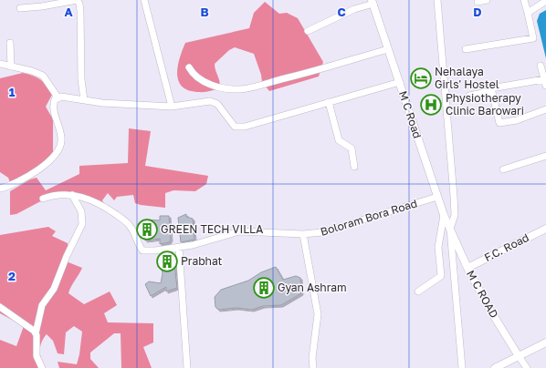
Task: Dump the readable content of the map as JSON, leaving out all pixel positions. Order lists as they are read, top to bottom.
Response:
{
  "streets": {
    "street": [
      "M C Road",
      "Boloram Bora Road",
      "F.C. Road",
      "M C ROAD"
    ]
  },
  "crossings": [
    ["M C Road", "Boloram Bora Road"],
    ["M C Road", "M C ROAD"],
    ["F.C. Road", "M C ROAD"]
  ],
  "places": {
    "hotel": ["Nehalaya Girls' Hostel"],
    "hospital": ["Physiotherapy Clinic Barowari"],
    "building": ["GREEN TECH VILLA", "Prabhat", "Gyan Ashram"]
  },
  "grid": {
    "columns": [
      "A",
      "B",
      "C",
      "D"
    ],
    "rows": ["1", "2"]
  }
}
